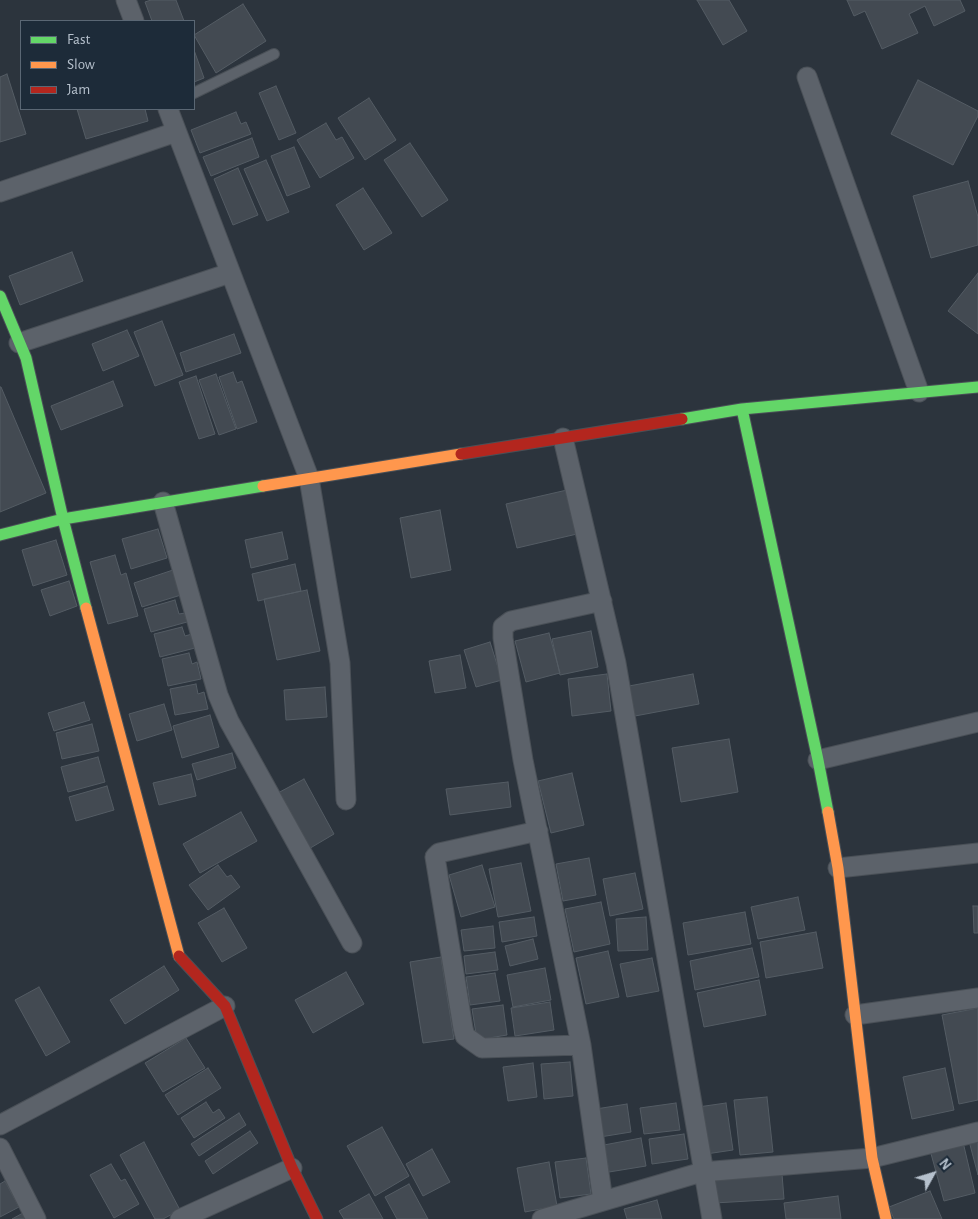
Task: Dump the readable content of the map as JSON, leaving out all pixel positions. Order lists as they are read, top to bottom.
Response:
{
  "legend": ["Fast", "Slow", "Jam"],
  "north": "top right"
}
